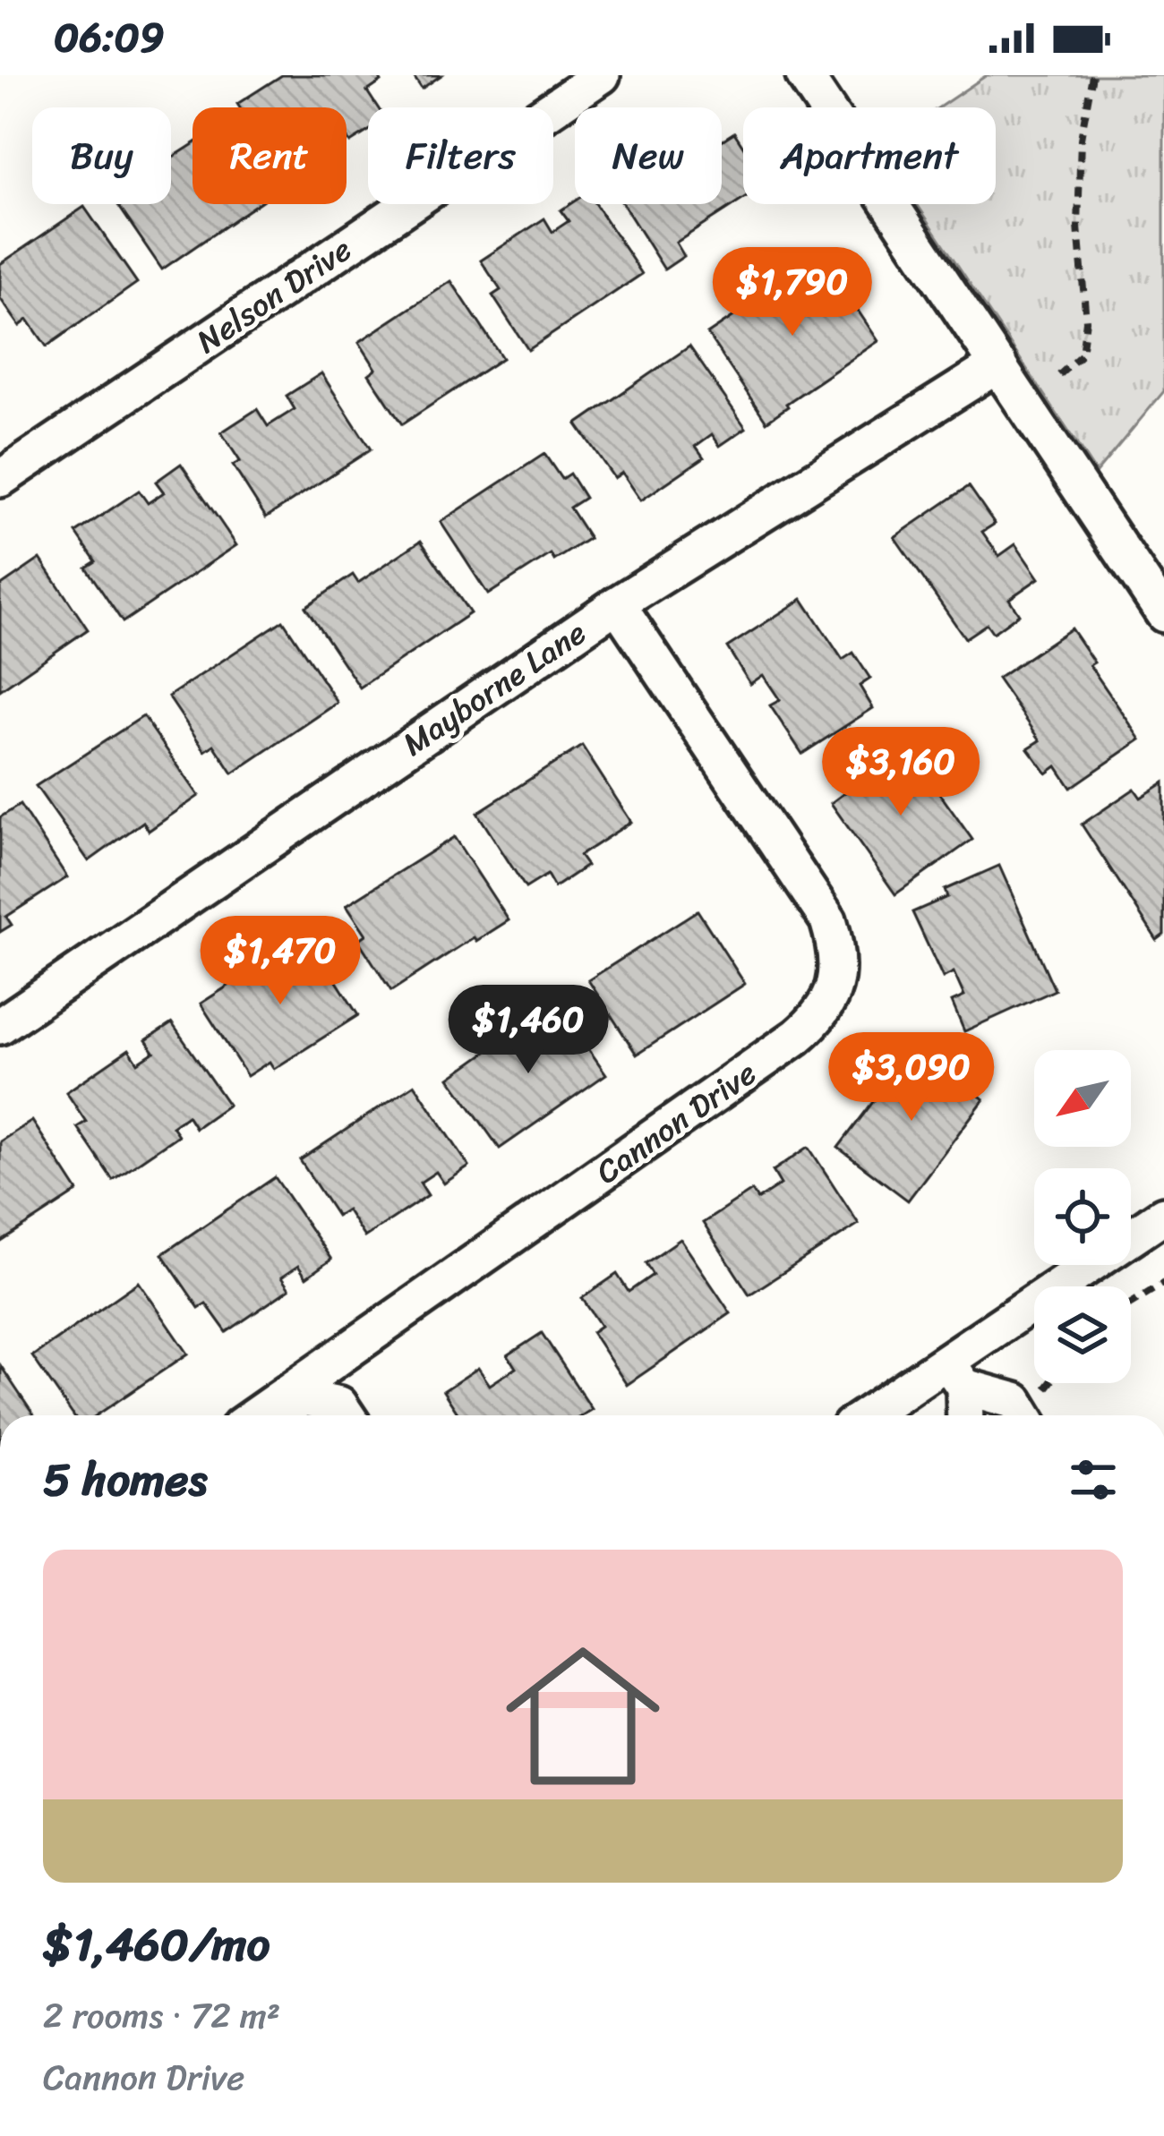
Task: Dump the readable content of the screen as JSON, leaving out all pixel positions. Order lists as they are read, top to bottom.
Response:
{
  "streets": {
    "street": ["Nelson Drive", "Mayborne Lane", "Cannon Drive"]
  },
  "crossings": [
    ["Mayborne Lane", "Cannon Drive"]
  ],
  "north": "bottom left",
  "page": {
    "status": "06:09",
    "chip": [
      "Buy",
      "Rent",
      "Filters",
      "New",
      "Apartment"
    ],
    "price": [
      "$1,790",
      "$3,160",
      "$1,470",
      "$1,460",
      "$3,090"
    ],
    "heading": "5 homes",
    "list": [
      {
        "name": "$1,460/mo",
        "note": "2 rooms · 72 m² · Cannon Drive"
      }
    ]
  }
}
